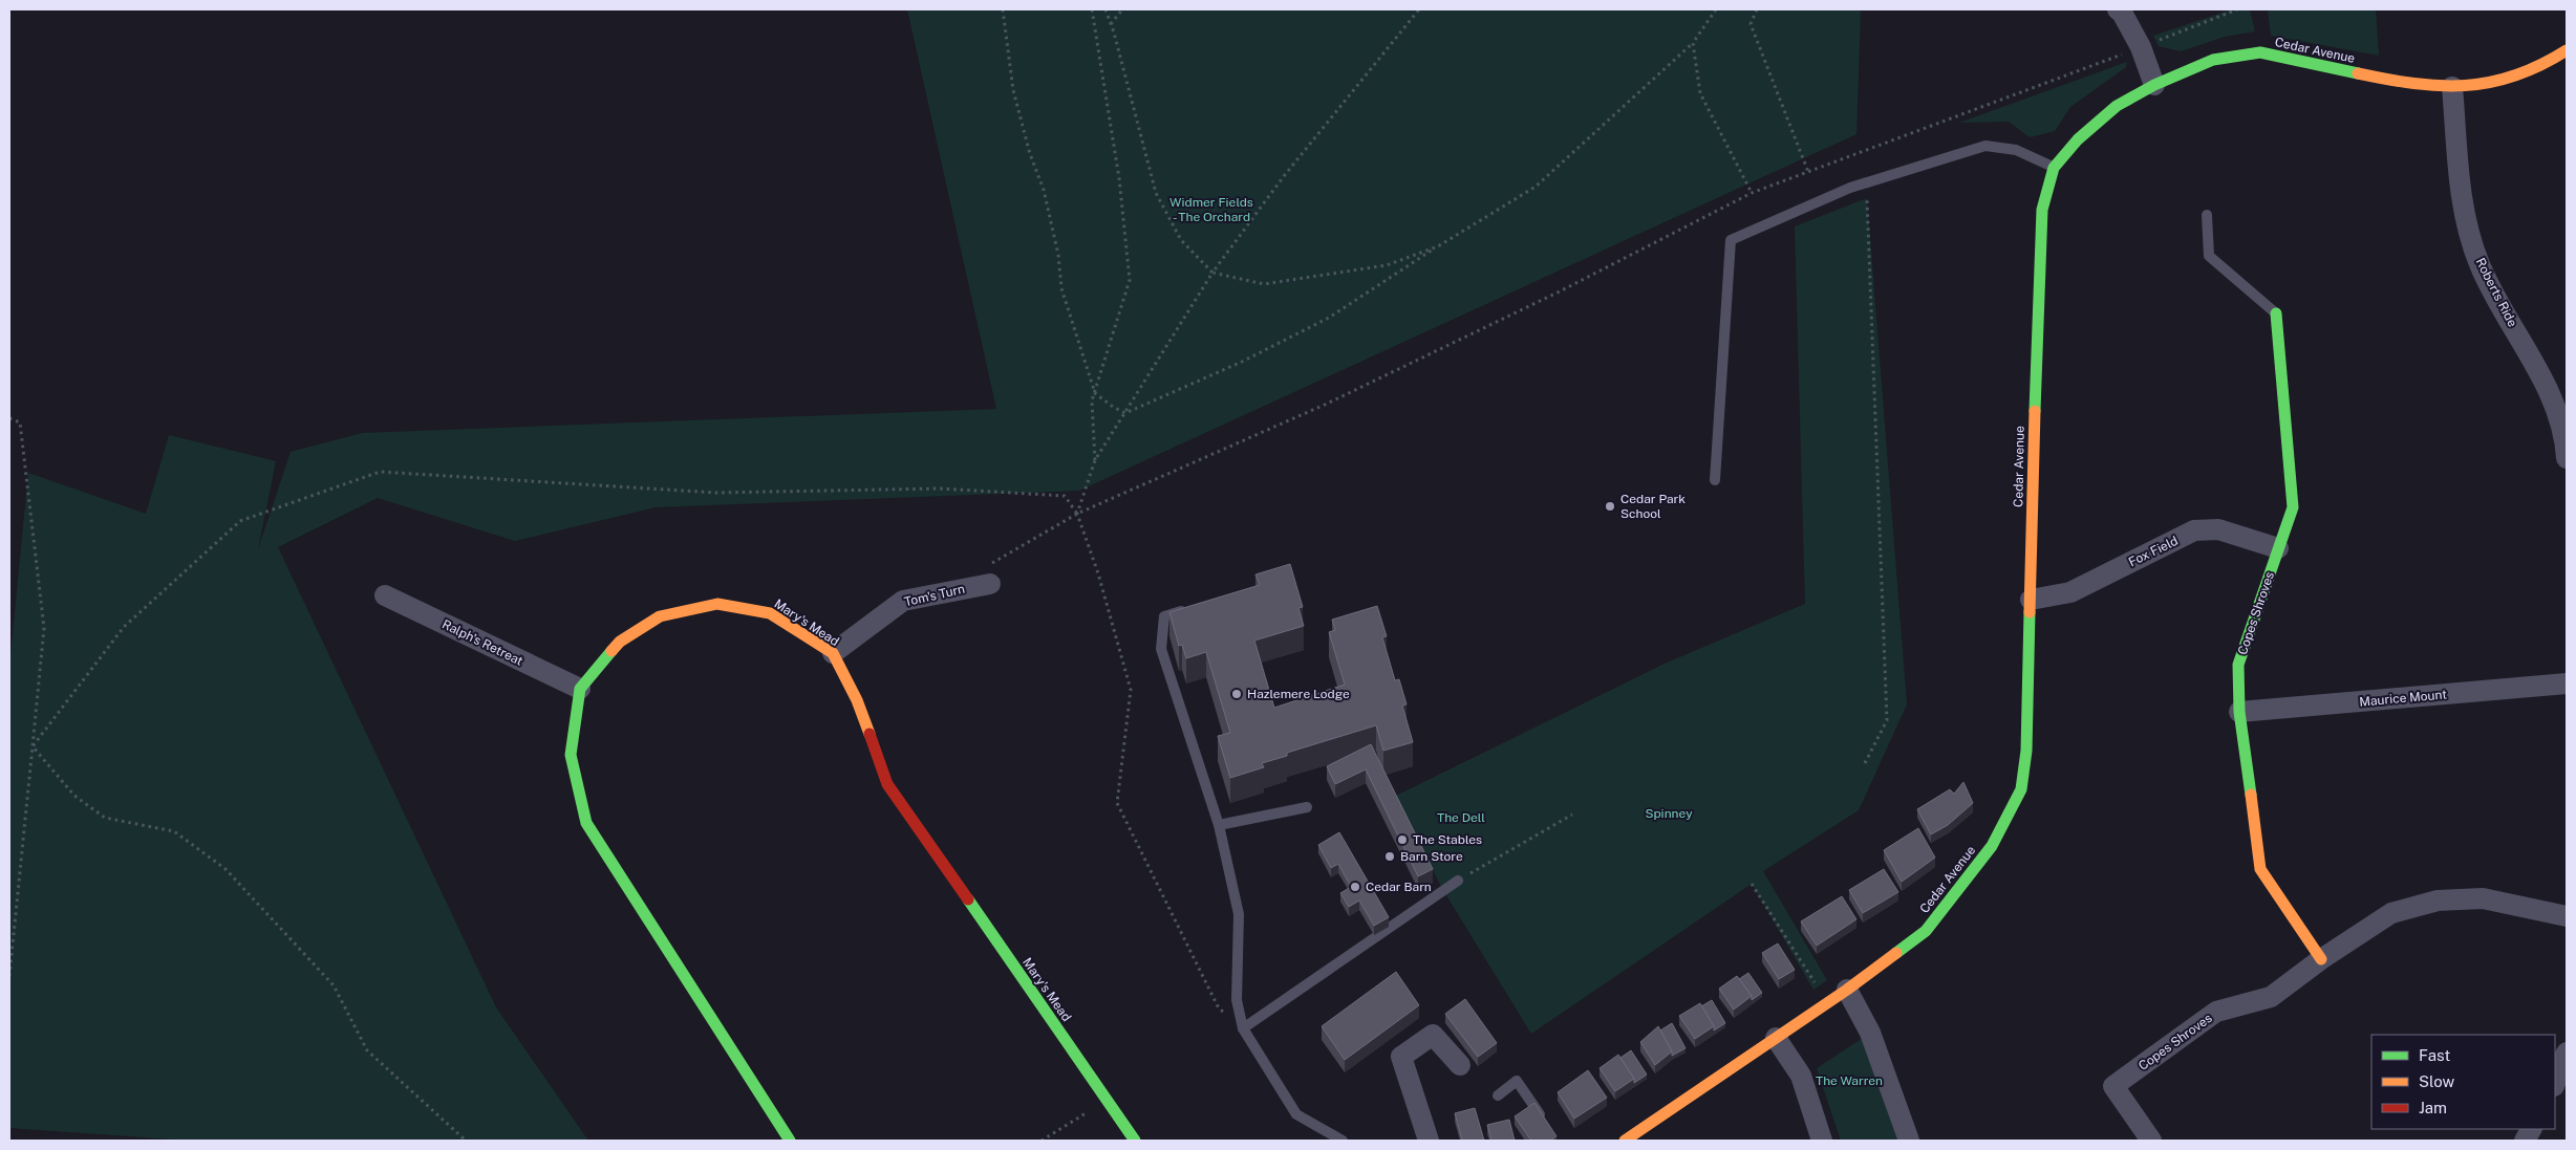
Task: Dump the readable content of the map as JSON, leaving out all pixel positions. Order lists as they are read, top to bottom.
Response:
{
  "streets": {
    "street": [
      "Cedar Avenue",
      "Roberts Ride",
      "Fox Field",
      "Tom's Turn",
      "Copes Shroves",
      "Mary's Mead",
      "Ralph's Retreat",
      "Maurice Mount"
    ]
  },
  "crossings": [
    ["Cedar Avenue", "Roberts Ride"],
    ["Cedar Avenue", "Fox Field"],
    ["Fox Field", "Copes Shroves"],
    ["Tom's Turn", "Mary's Mead"],
    ["Copes Shroves", "Maurice Mount"],
    ["Mary's Mead", "Ralph's Retreat"]
  ],
  "parks": [
    "Widmer Fields - The Orchard",
    "Spinney",
    "The Dell",
    "The Warren"
  ],
  "places": [
    "Cedar Park School",
    "Hazlemere Lodge",
    "The Stables",
    "Barn Store",
    "Cedar Barn"
  ],
  "legend": ["Fast", "Slow", "Jam"]
}
